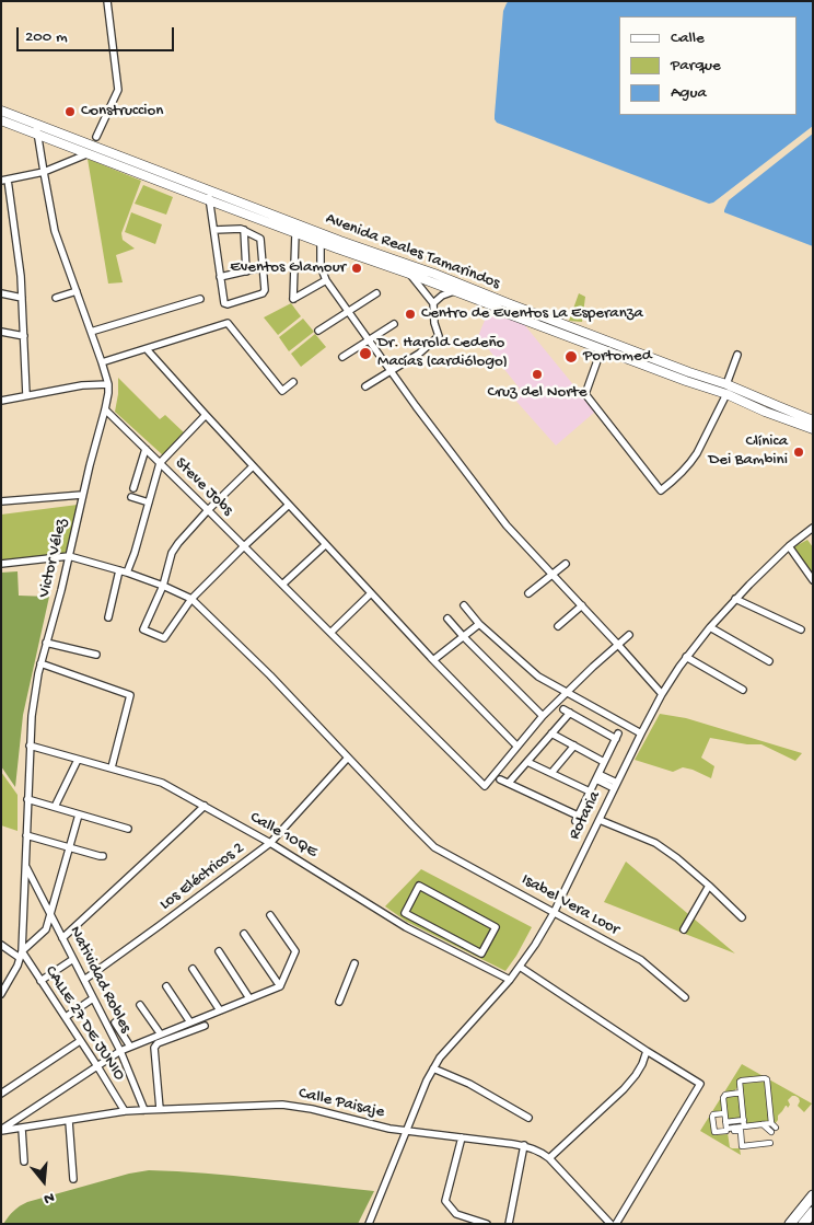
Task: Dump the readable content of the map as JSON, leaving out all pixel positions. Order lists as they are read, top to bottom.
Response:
{
  "streets": {
    "main road": ["Avenida Reales Tamarindos"],
    "street": [
      "Steve Jobs",
      "Victor Vélez",
      "Rotaria",
      "Calle 10QE",
      "Los Eléctricos 2",
      "Isabel Vera Loor",
      "Natividad Robles",
      "CALLE 27 DE JUNIO",
      "Calle Paisaje"
    ]
  },
  "crossings": [
    ["Avenida Reales Tamarindos", "Victor Vélez"],
    ["Steve Jobs", "Victor Vélez"],
    ["Victor Vélez", "Calle 10QE"],
    ["Victor Vélez", "Isabel Vera Loor"],
    ["Victor Vélez", "Natividad Robles"],
    ["Victor Vélez", "CALLE 27 DE JUNIO"],
    ["Rotaria", "Calle 10QE"],
    ["Rotaria", "Isabel Vera Loor"],
    ["Rotaria", "Calle Paisaje"],
    ["Calle 10QE", "Los Eléctricos 2"],
    ["Los Eléctricos 2", "Isabel Vera Loor"],
    ["Los Eléctricos 2", "Natividad Robles"],
    ["Natividad Robles", "Calle Paisaje"],
    ["CALLE 27 DE JUNIO", "Calle Paisaje"]
  ],
  "places": [
    "Construccion",
    "Eventos Glamour",
    "Centro de Eventos La Esperanza",
    "Dr. Harold Cedeño Macías (cardiólogo)",
    "Portomed",
    "Cruz del Norte",
    "Clínica Dei Bambini"
  ],
  "legend": ["Calle", "Parque", "Agua"],
  "scale_bar": "200 m",
  "north": "bottom"
}
